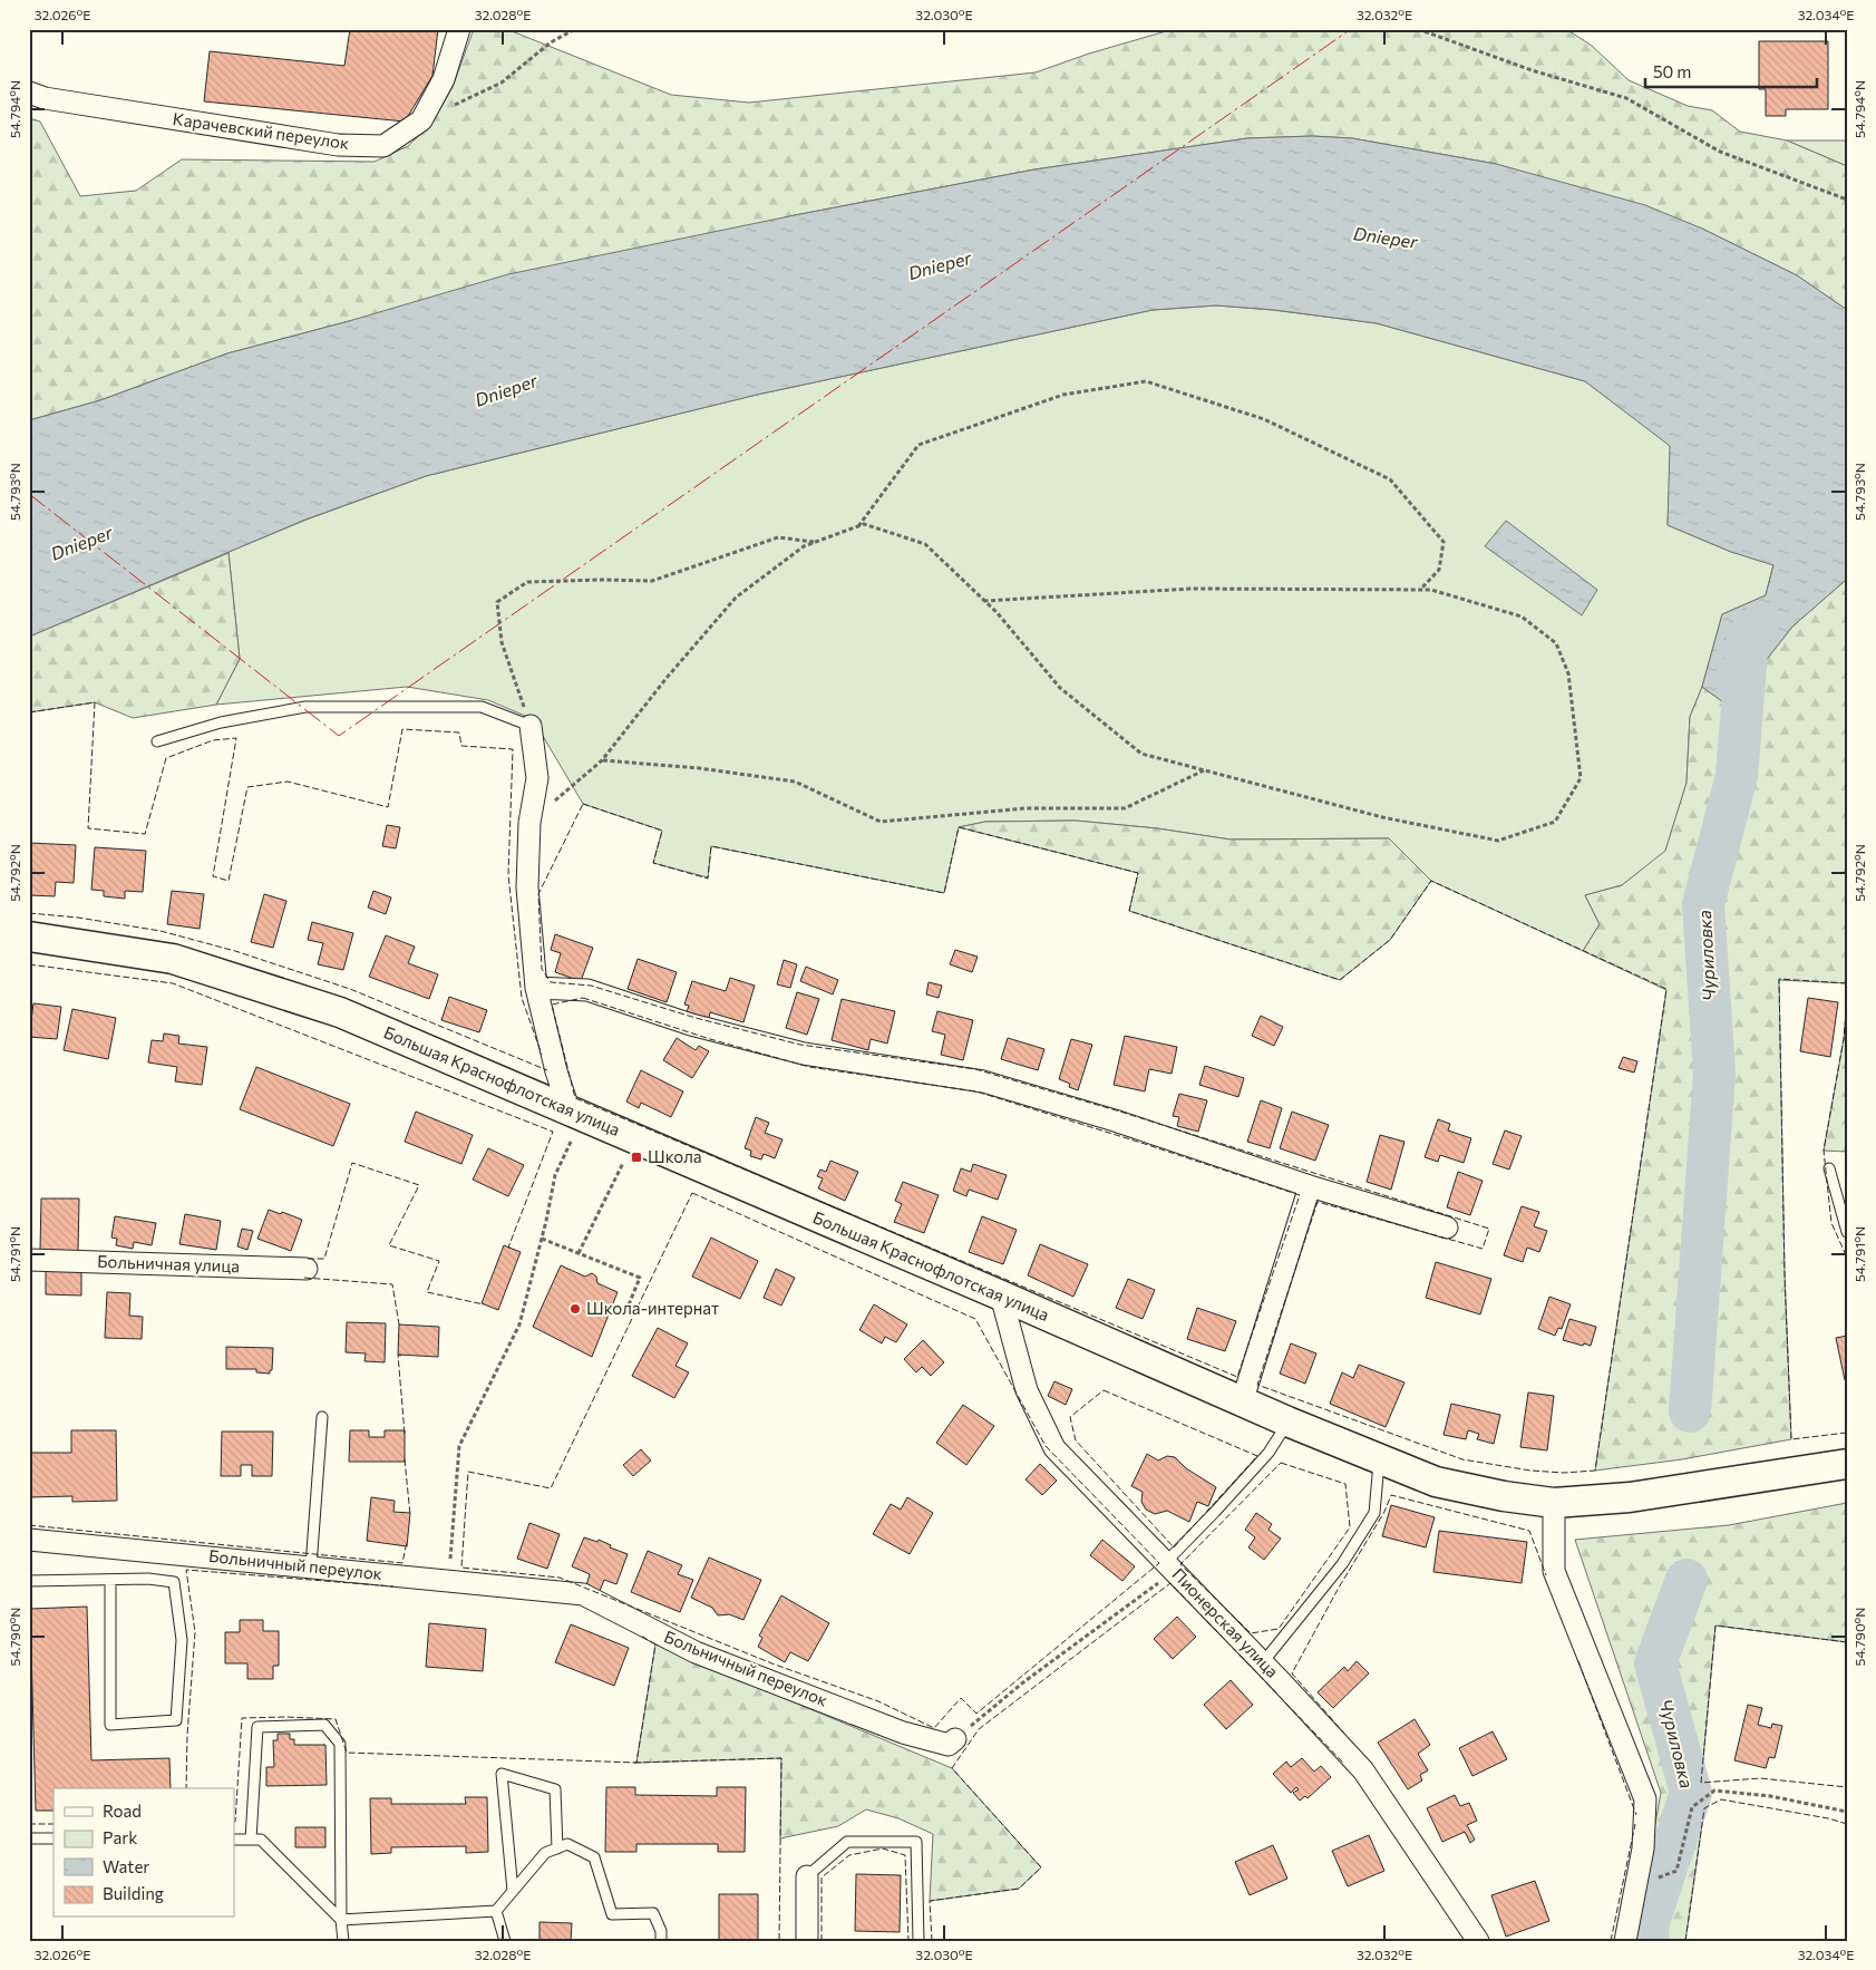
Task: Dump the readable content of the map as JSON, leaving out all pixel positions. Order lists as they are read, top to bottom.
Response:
{
  "streets": {
    "main road": ["Большая Краснофлотская улица"],
    "street": [
      "Карачевский переулок",
      "Больничная улица",
      "Больничный переулок",
      "Пионерская улица"
    ]
  },
  "crossings": [
    ["Большая Краснофлотская улица", "Пионерская улица"]
  ],
  "water": ["Dnieper", "Чуриловка"],
  "places": {
    "transit": ["Школа"],
    "other": ["Школа-интернат"]
  },
  "legend": [
    "Road",
    "Park",
    "Water",
    "Building"
  ],
  "scale_bar": "50 m",
  "coordinates": [
    "32.026°E",
    "32.028°E",
    "32.030°E",
    "32.032°E",
    "32.034°E",
    "54.794°N",
    "54.793°N",
    "54.792°N",
    "54.791°N",
    "54.790°N"
  ]
}
